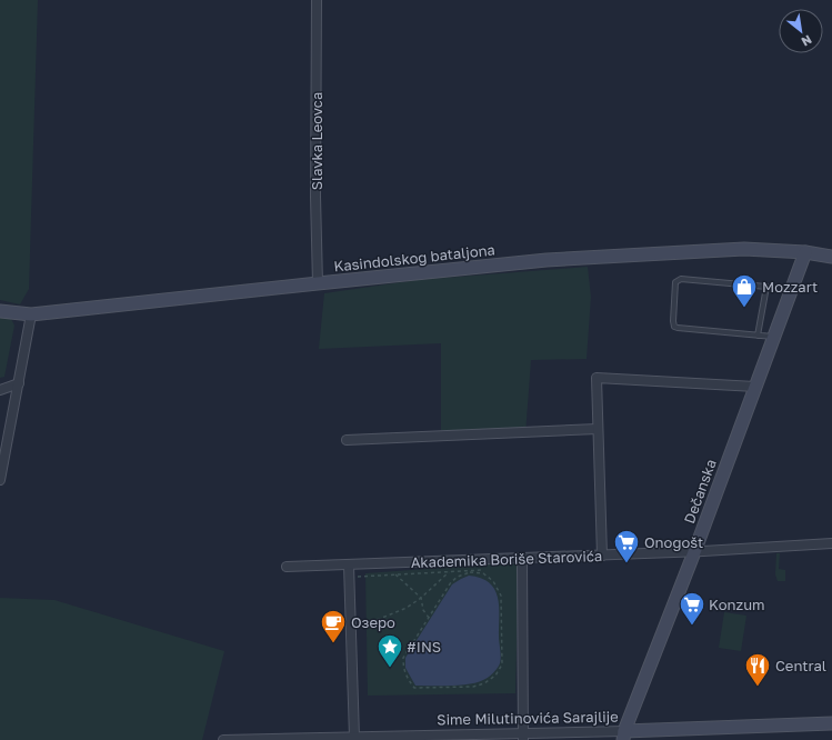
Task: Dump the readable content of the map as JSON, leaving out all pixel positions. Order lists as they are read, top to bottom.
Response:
{
  "streets": {
    "street": [
      "Slavka Leovca",
      "Kasindolskog bataljona",
      "Dečanska",
      "Akademika Boriše Starovića",
      "Sime Milutinovića Sarajlije"
    ]
  },
  "crossings": [
    ["Slavka Leovca", "Kasindolskog bataljona"],
    ["Kasindolskog bataljona", "Dečanska"],
    ["Dečanska", "Akademika Boriše Starovića"],
    ["Dečanska", "Sime Milutinovića Sarajlije"]
  ],
  "places": {
    "shop": ["Mozzart"],
    "supermarket": ["Onogošt", "Konzum"],
    "cafe": ["Озеро"],
    "place": ["#INS"],
    "restaurant": ["Central"]
  },
  "north": "bottom right"
}
